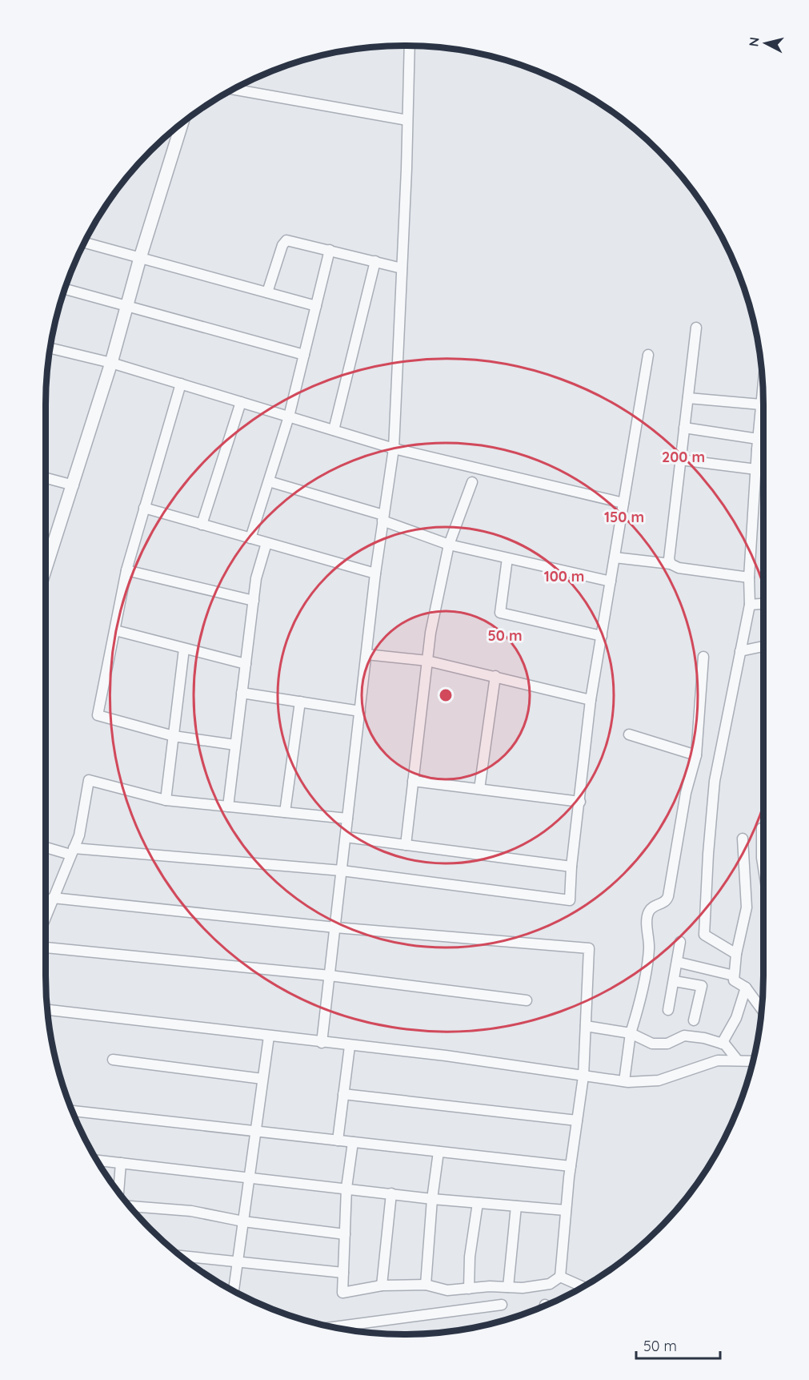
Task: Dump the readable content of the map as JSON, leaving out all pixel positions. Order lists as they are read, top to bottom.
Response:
{
  "scale_bar": "50 m",
  "north": "left",
  "rings": [
    "200 m",
    "150 m",
    "100 m",
    "50 m"
  ]
}
